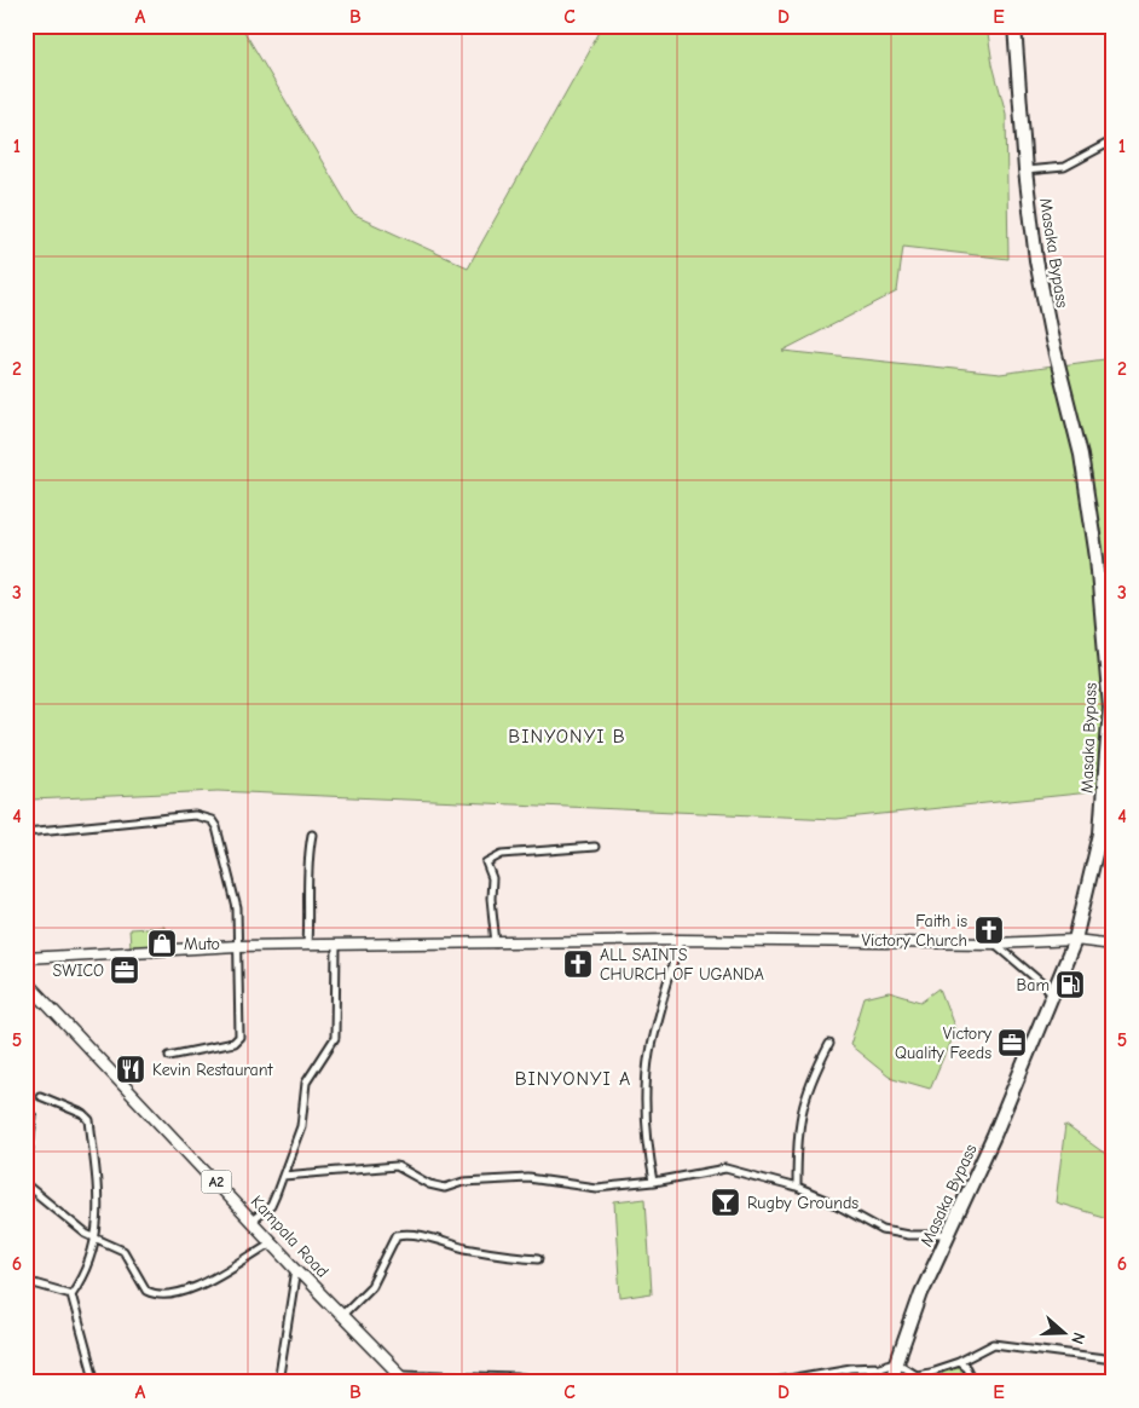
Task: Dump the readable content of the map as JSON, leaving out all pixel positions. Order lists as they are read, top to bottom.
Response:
{
  "streets": {
    "highway": ["Masaka Bypass"],
    "main road": ["A2", "Kampala Road"]
  },
  "districts": ["BINYONYI B", "BINYONYI A"],
  "places": {
    "church": ["Faith is Victory Church", "ALL SAINTS CHURCH OF UGANDA"],
    "shop": ["Muto"],
    "office": ["SWICO", "Victory Quality Feeds"],
    "fuel station": ["Bam"],
    "restaurant": ["Kevin Restaurant"],
    "bar": ["Rugby Grounds"]
  },
  "north": "right",
  "grid": {
    "columns": [
      "A",
      "B",
      "C",
      "D",
      "E"
    ],
    "rows": [
      "1",
      "2",
      "3",
      "4",
      "5",
      "6"
    ]
  }
}
